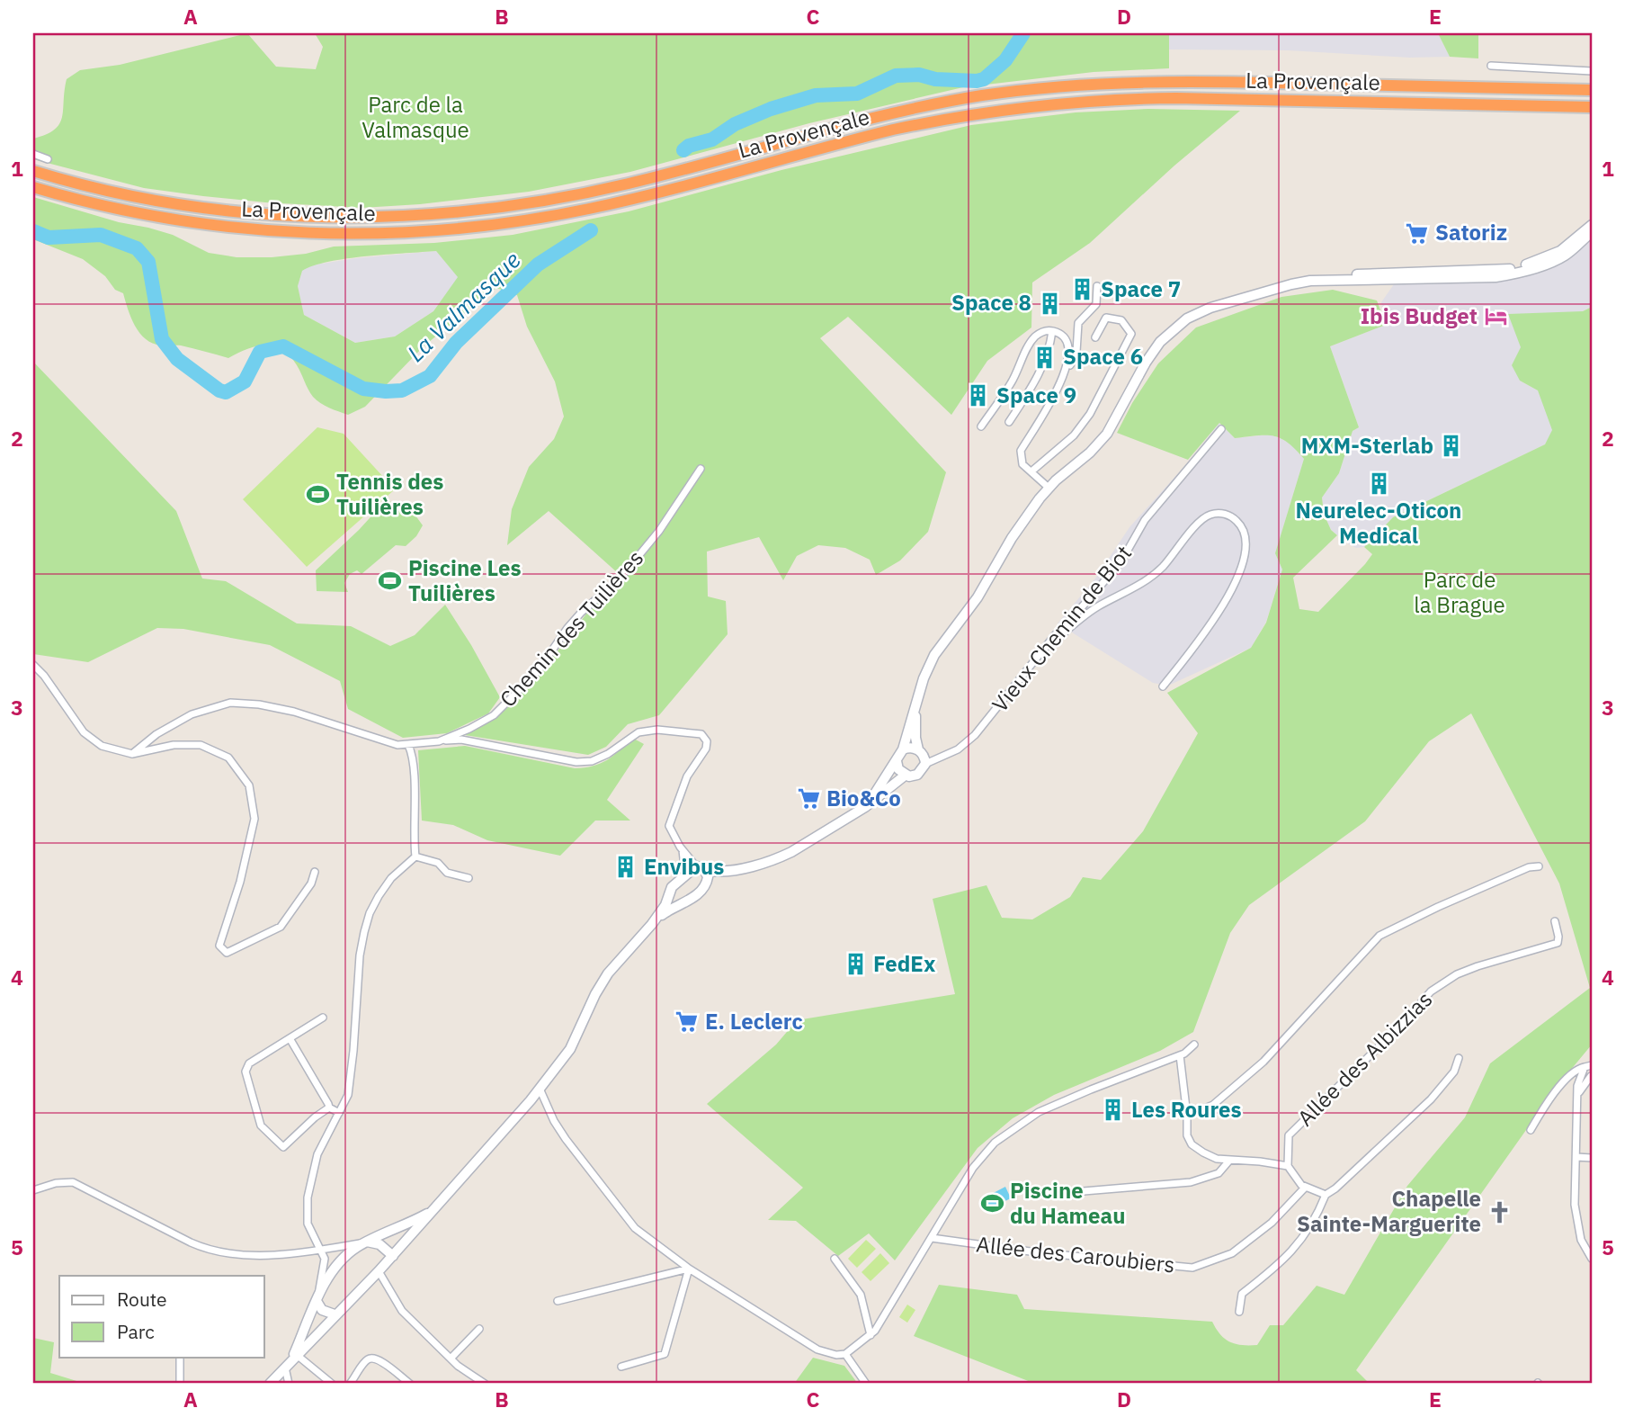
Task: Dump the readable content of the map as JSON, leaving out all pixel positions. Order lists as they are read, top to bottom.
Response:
{
  "streets": {
    "highway": ["La Provençale"],
    "street": [
      "Chemin des Tuilières",
      "Vieux Chemin de Biot",
      "Allée des Albizzias",
      "Allée des Caroubiers"
    ]
  },
  "water": ["La Valmasque"],
  "parks": ["Parc de la Valmasque", "Parc de la Brague"],
  "places": {
    "supermarket": ["Satoriz", "Bio&Co", "E. Leclerc"],
    "building": [
      "Space 7",
      "Space 8",
      "Space 6",
      "Space 9",
      "MXM-Sterlab",
      "Neurelec-Oticon Medical",
      "Envibus",
      "FedEx",
      "Les Roures"
    ],
    "hotel": ["Ibis Budget"],
    "sports": ["Tennis des Tuilières", "Piscine Les Tuilières", "Piscine du Hameau"],
    "church": ["Chapelle Sainte-Marguerite"]
  },
  "legend": ["Route", "Parc"],
  "grid": {
    "columns": [
      "A",
      "B",
      "C",
      "D",
      "E"
    ],
    "rows": [
      "1",
      "2",
      "3",
      "4",
      "5"
    ]
  }
}
